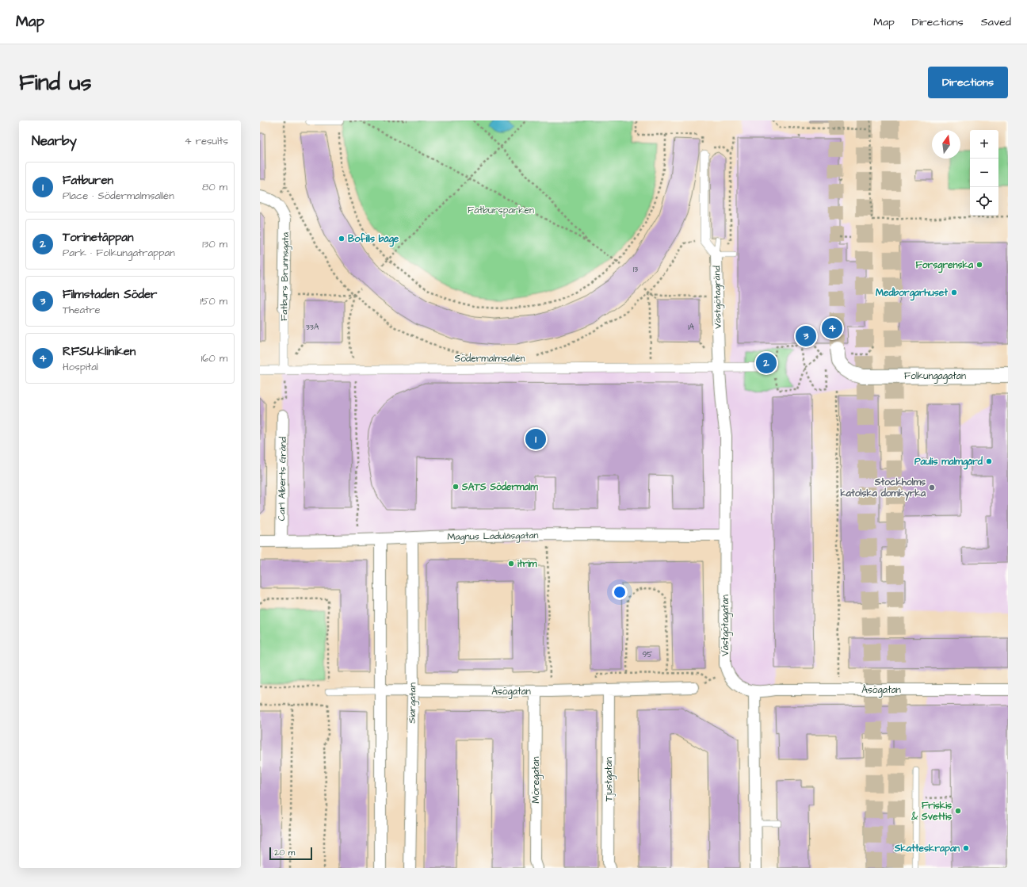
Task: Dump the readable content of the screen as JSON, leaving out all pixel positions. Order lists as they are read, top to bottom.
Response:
{
  "streets": {
    "street": [
      "Fatburs Brunnsgata",
      "Västgötagränd",
      "Södermalmsallén",
      "Folkungagatan",
      "Carl Alberts Gränd",
      "Magnus Ladulåsgatan",
      "Västgötagatan",
      "Åsögatan",
      "Siargatan",
      "Tjustgatan",
      "Möregatan"
    ]
  },
  "crossings": [
    ["Fatburs Brunnsgata", "Södermalmsallén"],
    ["Västgötagränd", "Södermalmsallén"],
    ["Västgötagränd", "Västgötagatan"],
    ["Södermalmsallén", "Västgötagatan"],
    ["Carl Alberts Gränd", "Magnus Ladulåsgatan"],
    ["Magnus Ladulåsgatan", "Västgötagatan"],
    ["Magnus Ladulåsgatan", "Siargatan"],
    ["Åsögatan", "Siargatan"],
    ["Åsögatan", "Tjustgatan"],
    ["Åsögatan", "Möregatan"]
  ],
  "parks": ["Fatbursparken"],
  "places": [
    "Bofills båge",
    "Forsgrenska",
    "Medborgarhuset",
    "Paulis malmgård",
    "SATS Södermalm",
    "Stockholms katolska domkyrka",
    "itrim",
    "Friskis & Svettis",
    "Skatteskrapan"
  ],
  "house_numbers": [
    "13",
    "33A",
    "1A",
    "95"
  ],
  "scale_bar": "20 m",
  "north": "top",
  "page": {
    "header": "Map",
    "nav": ["Map", "Directions", "Saved"],
    "buttons": "Directions",
    "title": "Find us",
    "heading": ["Nearby", "4 results"],
    "map_buttons": ["+", "−"],
    "list": [
      {
        "mark": "1",
        "name": "Fatburen",
        "note": "Place · Södermalmsallén",
        "value": "80 m"
      },
      {
        "mark": "2",
        "name": "Torinetäppan",
        "note": "Park · Folkungatrappan",
        "value": "130 m"
      },
      {
        "mark": "3",
        "name": "Filmstaden Söder",
        "note": "Theatre",
        "value": "150 m"
      },
      {
        "mark": "4",
        "name": "RFSU-kliniken",
        "note": "Hospital",
        "value": "160 m"
      }
    ],
    "pins": [
      "4",
      "3",
      "2",
      "1"
    ],
    "scale": "20 m"
  }
}
